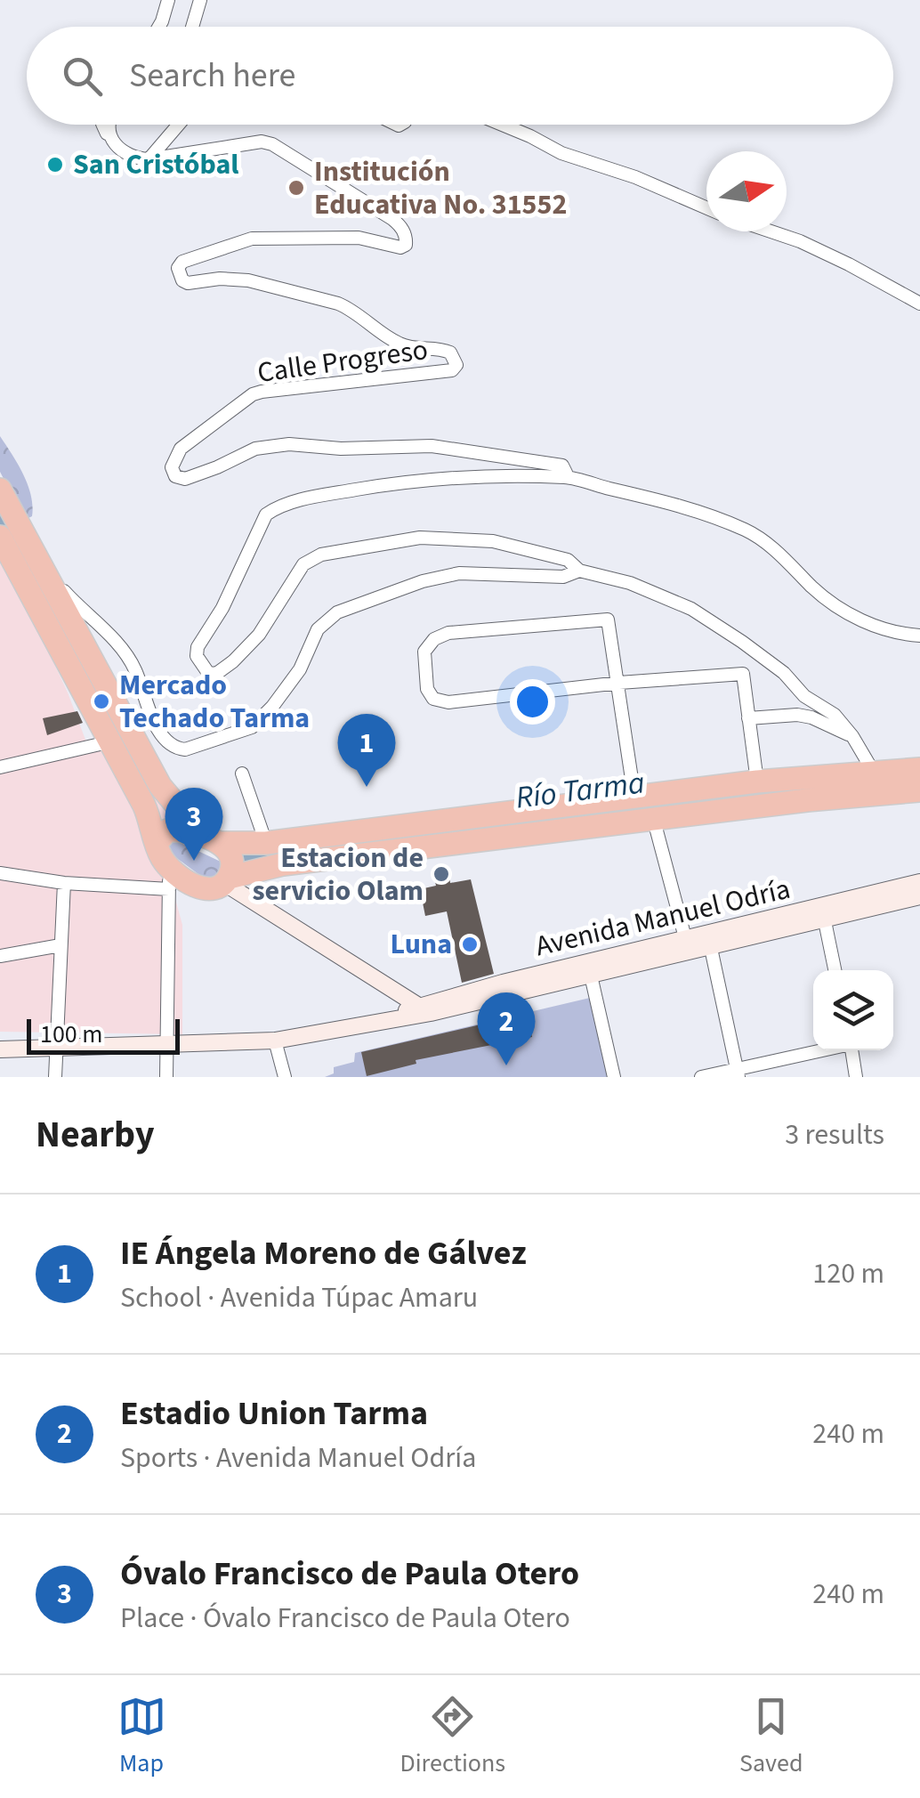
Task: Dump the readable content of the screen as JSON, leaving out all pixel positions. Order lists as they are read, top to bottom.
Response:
{
  "streets": {
    "main road": ["Avenida Manuel Odría"],
    "street": ["Calle Progreso"]
  },
  "water": ["Río Tarma"],
  "places": [
    "San Cristóbal",
    "Institución Educativa No. 31552",
    "Mercado Techado Tarma",
    "Estacion de servicio Olam",
    "Luna"
  ],
  "scale_bar": "100 m",
  "north": "right",
  "page": {
    "search": "Search here",
    "pins": ["1", "3", "2"],
    "scale": "100 m",
    "heading": ["Nearby", "3 results"],
    "list": [
      {
        "mark": "1",
        "name": "IE Ángela Moreno de Gálvez",
        "note": "School · Avenida Túpac Amaru",
        "value": "120 m"
      },
      {
        "mark": "2",
        "name": "Estadio Union Tarma",
        "note": "Sports · Avenida Manuel Odría",
        "value": "240 m"
      },
      {
        "mark": "3",
        "name": "Óvalo Francisco de Paula Otero",
        "note": "Place · Óvalo Francisco de Paula Otero",
        "value": "240 m"
      }
    ],
    "nav": ["Map", "Directions", "Saved"]
  }
}
